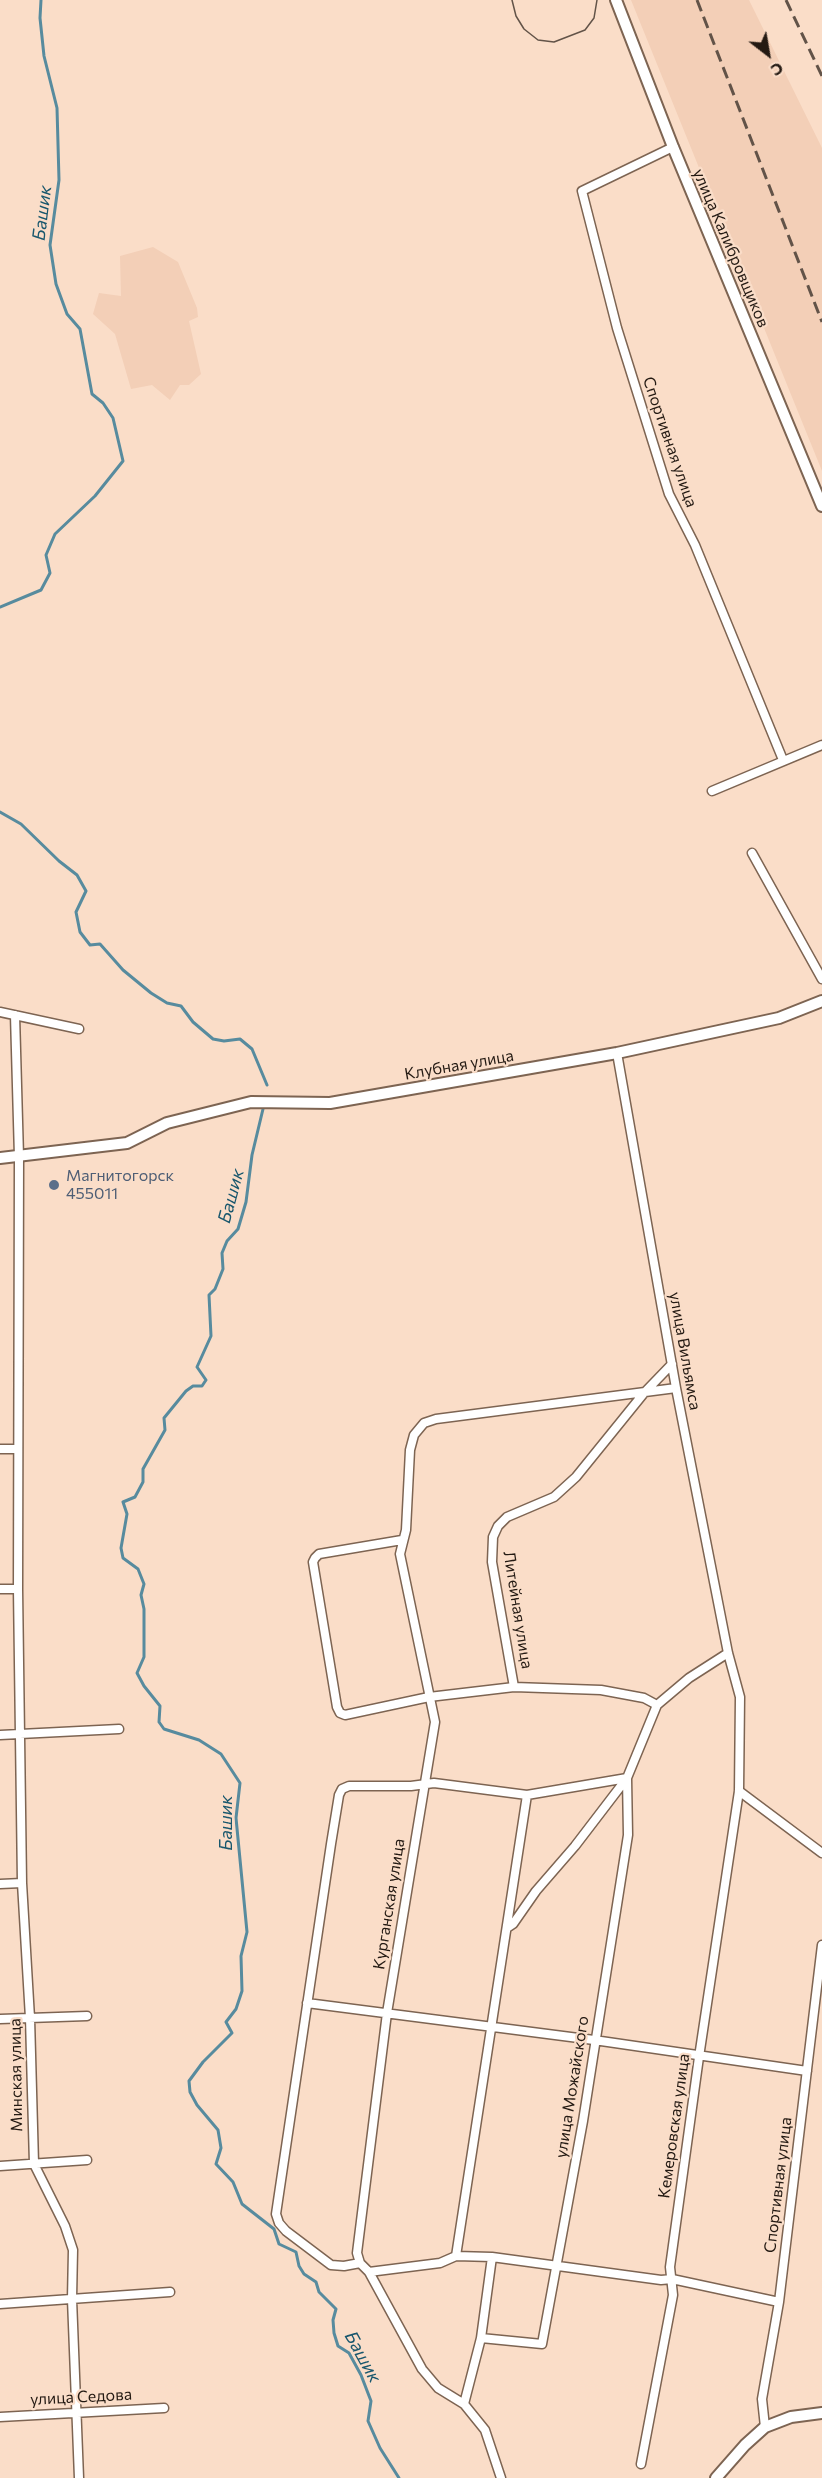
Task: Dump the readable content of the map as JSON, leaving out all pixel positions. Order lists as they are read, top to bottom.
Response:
{
  "streets": {
    "street": [
      "улица Калибровщиков",
      "Спортивная улица",
      "Клубная улица",
      "улица Вильямса",
      "Литейная улица",
      "Курганская улица",
      "Минская улица",
      "улица Можайского",
      "Кемеровская улица",
      "улица Седова"
    ]
  },
  "crossings": [
    ["улица Калибровщиков", "Спортивная улица"],
    ["Клубная улица", "улица Вильямса"],
    ["Клубная улица", "Минская улица"],
    ["улица Вильямса", "Кемеровская улица"],
    ["Литейная улица", "Курганская улица"],
    ["Минская улица", "улица Седова"]
  ],
  "water": ["Башик"],
  "places": ["Магнитогорск 455011"],
  "north": "bottom right"
}
